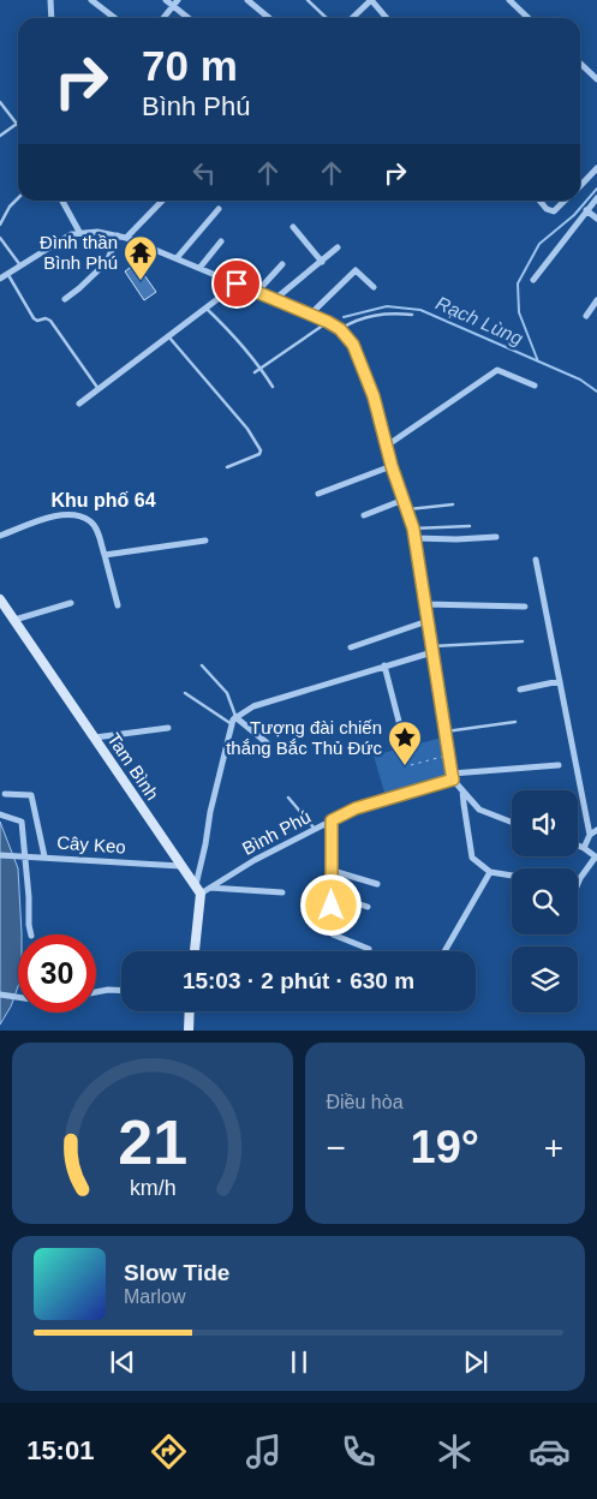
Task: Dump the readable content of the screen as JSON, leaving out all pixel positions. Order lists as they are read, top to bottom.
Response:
{
  "streets": {
    "main road": ["Tam Bình"],
    "street": ["Bình Phú", "Cây Keo"]
  },
  "crossings": [
    ["Tam Bình", "Bình Phú"],
    ["Tam Bình", "Cây Keo"]
  ],
  "districts": ["Khu phố 64"],
  "water": ["Rạch Lùng"],
  "places": {
    "temple": ["Đình thần Bình Phú"],
    "place": ["Tượng đài chiến thắng Bắc Thủ Đức"]
  },
  "page": {
    "turn": ["70 m", "Bình Phú"],
    "limit": "30",
    "trip": "15:03 · 2 phút · 630 m",
    "tile": "Điều hòa",
    "heat": ["−", "19°", "+"],
    "song": ["Slow Tide", "Marlow"],
    "tabs": "15:01",
    "gauge": ["21", "km/h"]
  }
}
